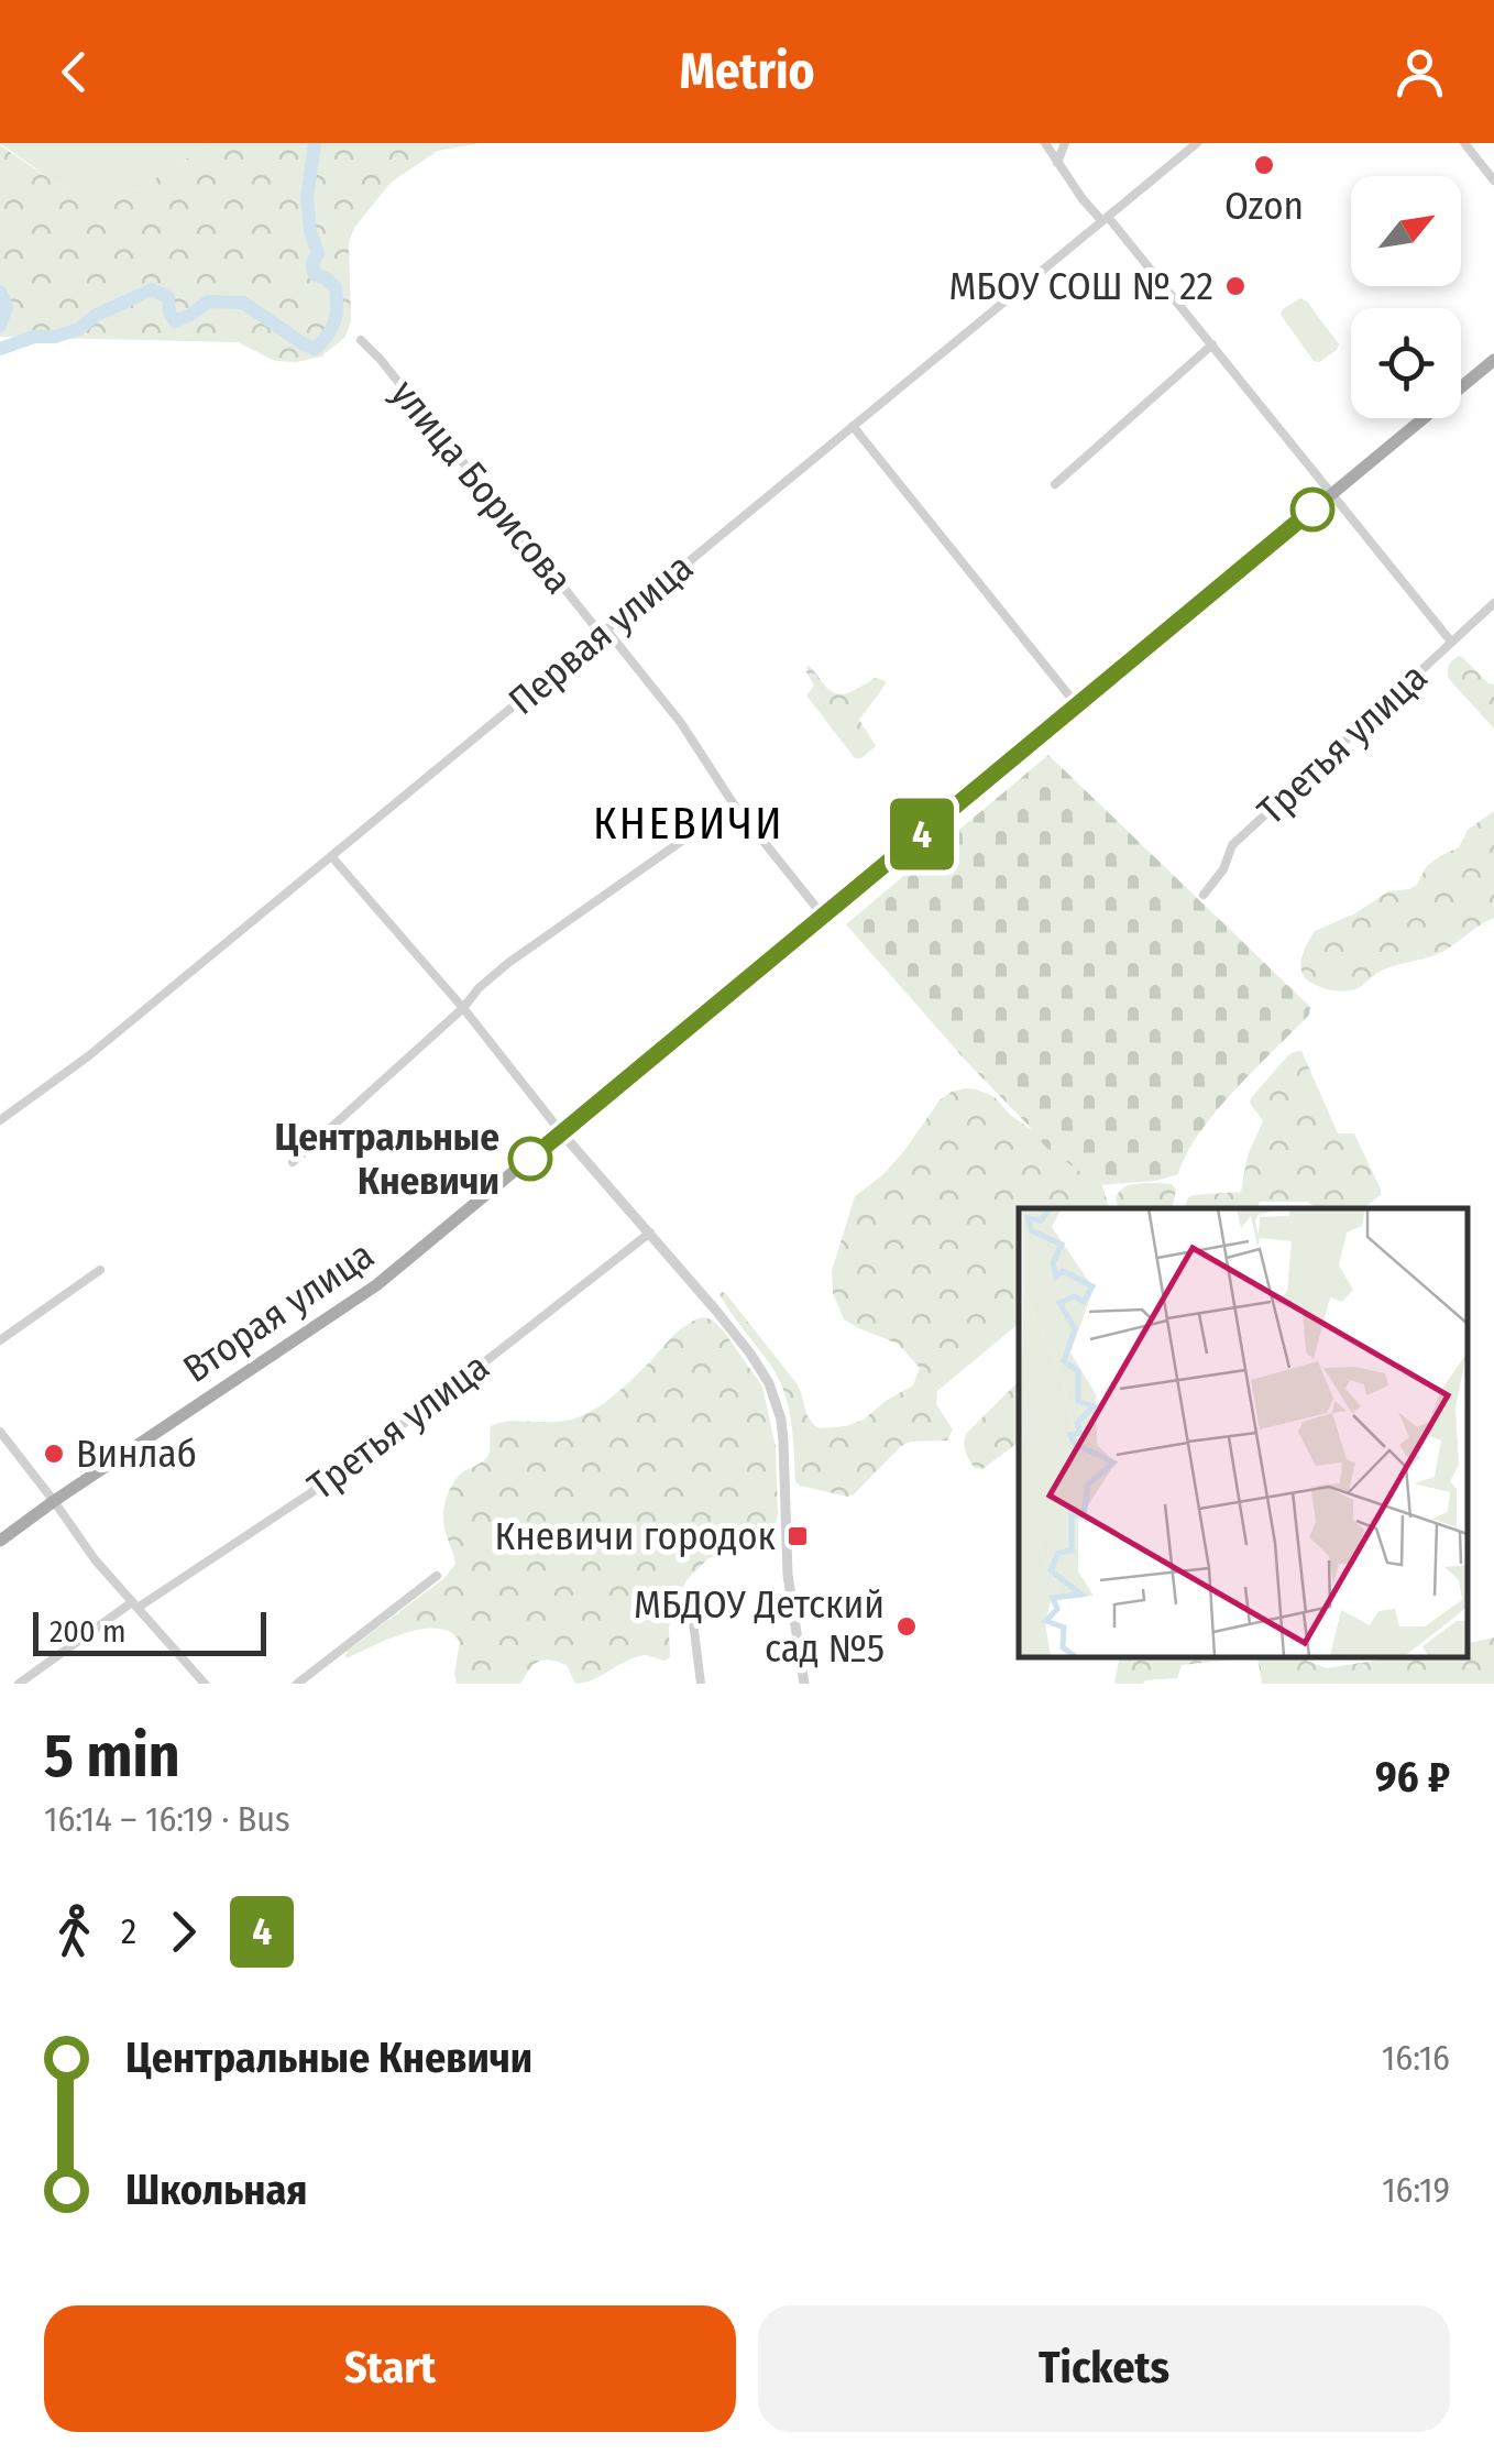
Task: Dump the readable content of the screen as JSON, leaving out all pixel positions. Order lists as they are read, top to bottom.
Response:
{
  "streets": {
    "main road": ["Вторая улица"],
    "street": ["улица Борисова", "Первая улица", "Третья улица"]
  },
  "crossings": [
    ["улица Борисова", "Первая улица"],
    ["улица Борисова", "Вторая улица"]
  ],
  "districts": ["КНЕВИЧИ"],
  "places": {
    "other": [
      "Ozon",
      "МБОУ СОШ № 22",
      "Центральные Кневичи",
      "Винлаб",
      "МБДОУ Детский сад №5"
    ],
    "transit": ["Кневичи городок"]
  },
  "lines": ["bus line 4"],
  "scale_bar": "200 m",
  "north": "top right",
  "page": {
    "header": "Metrio",
    "on_map": "4",
    "scale": "200 m",
    "heading": ["5 min", "16:14 – 16:19 · Bus", "96 ₽"],
    "legs": ["2", "4"],
    "list": [
      {
        "name": "Центральные Кневичи",
        "value": "16:16"
      },
      {
        "name": "Школьная",
        "value": "16:19"
      }
    ],
    "buttons": ["Start", "Tickets"]
  }
}
